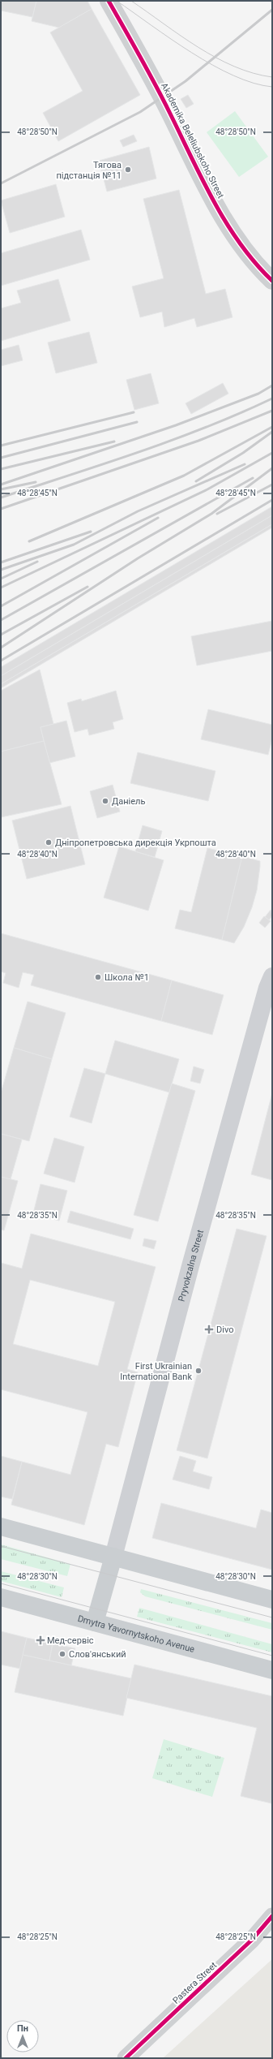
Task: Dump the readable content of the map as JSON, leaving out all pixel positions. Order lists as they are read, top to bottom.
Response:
{
  "streets": {
    "main road": ["Pryvokzalna Street", "Dmytra Yavornytskoho Avenue"],
    "street": ["Akademika Beleliubskoho Street", "Pastera Street"]
  },
  "places": {
    "other": [
      "Тягова пiдстанцiя №11",
      "Даніель",
      "Дніпропетровська дирекція Укрпошта",
      "Школа №1",
      "First Ukrainian International Bank",
      "Слов'янський"
    ],
    "health": ["Divo", "Мед-сервіс"]
  },
  "north": "top",
  "coordinates": [
    "48°28'50\"N",
    "48°28'45\"N",
    "48°28'40\"N",
    "48°28'35\"N",
    "48°28'30\"N",
    "48°28'25\"N"
  ]
}
